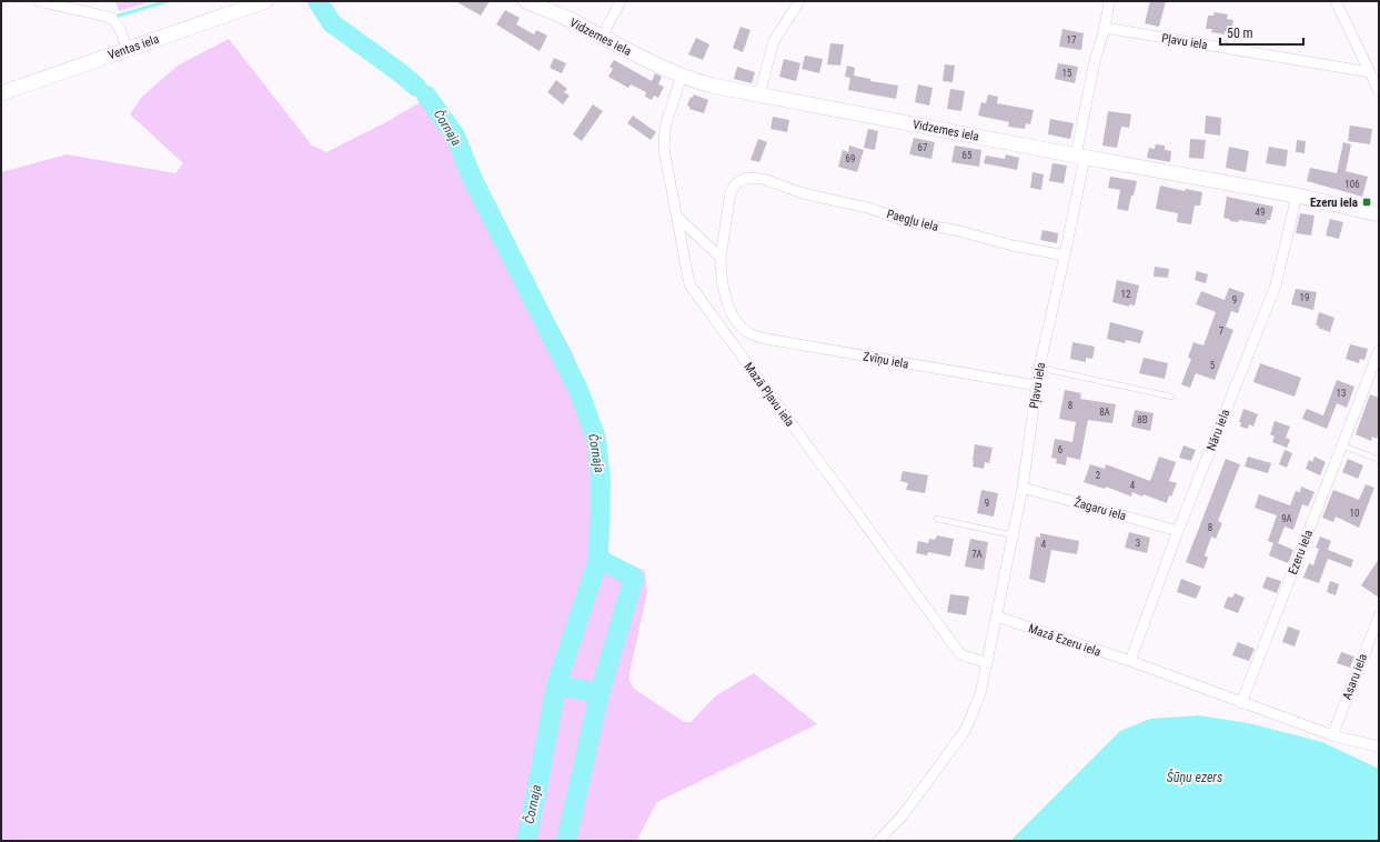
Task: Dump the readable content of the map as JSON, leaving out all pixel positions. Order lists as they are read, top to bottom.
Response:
{
  "streets": {
    "street": [
      "Vidzemes iela",
      "Pļavu iela",
      "Ventas iela",
      "Paegļu iela",
      "Zvīņu iela",
      "Mazā Pļavu iela",
      "Nāru iela",
      "Žagaru iela",
      "Ezeru iela",
      "Mazā Ezeru iela",
      "Asaru iela"
    ]
  },
  "crossings": [
    ["Vidzemes iela", "Pļavu iela"],
    ["Vidzemes iela", "Mazā Pļavu iela"],
    ["Vidzemes iela", "Nāru iela"],
    ["Pļavu iela", "Paegļu iela"],
    ["Pļavu iela", "Zvīņu iela"],
    ["Pļavu iela", "Žagaru iela"],
    ["Pļavu iela", "Mazā Ezeru iela"],
    ["Paegļu iela", "Zvīņu iela"],
    ["Nāru iela", "Žagaru iela"],
    ["Nāru iela", "Mazā Ezeru iela"],
    ["Ezeru iela", "Mazā Ezeru iela"],
    ["Mazā Ezeru iela", "Asaru iela"]
  ],
  "water": ["Čornaja", "Šūņu ezers"],
  "places": {
    "transit": ["Ezeru iela"]
  },
  "house_numbers": [
    "17",
    "15",
    "67",
    "65",
    "69",
    "106",
    "49",
    "12",
    "19",
    "9",
    "7",
    "5",
    "13",
    "8",
    "8A",
    "8B",
    "6",
    "2",
    "4",
    "9",
    "10",
    "9A",
    "8",
    "3",
    "4",
    "7A"
  ],
  "scale_bar": "50 m"
}
